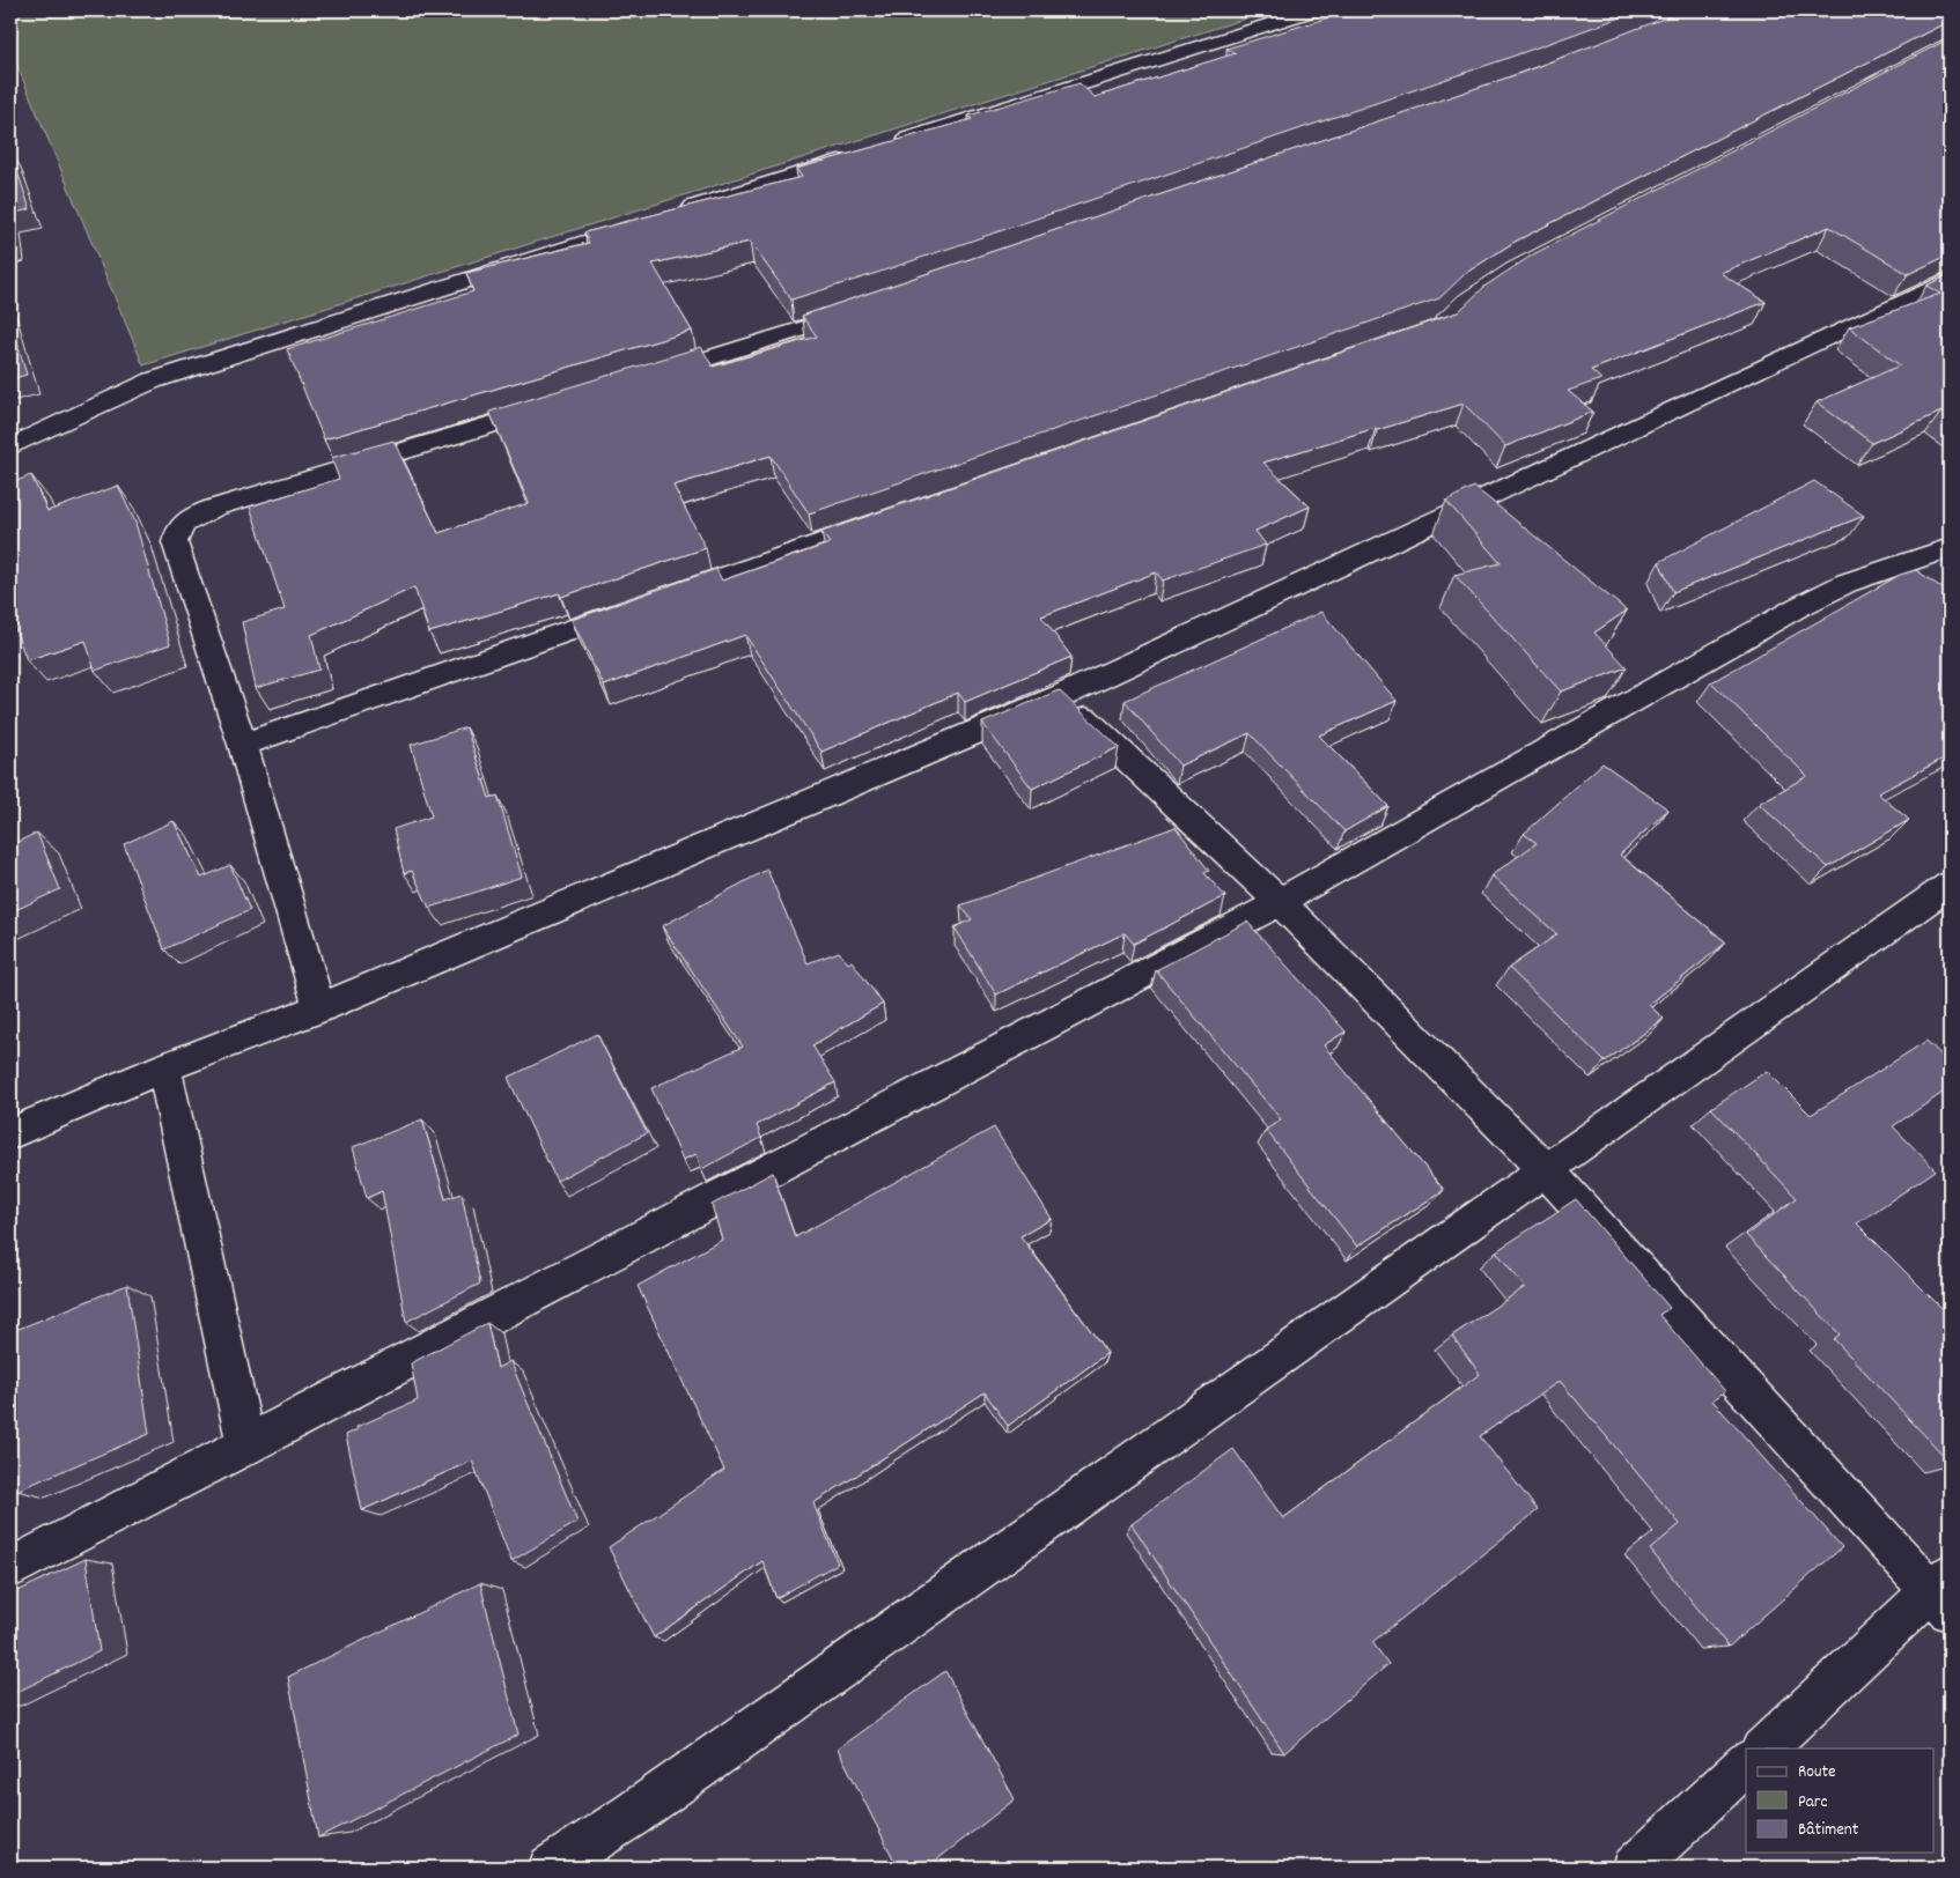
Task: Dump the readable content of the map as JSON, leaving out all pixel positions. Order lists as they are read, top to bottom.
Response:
{
  "legend": ["Route", "Parc", "Bâtiment"]
}
